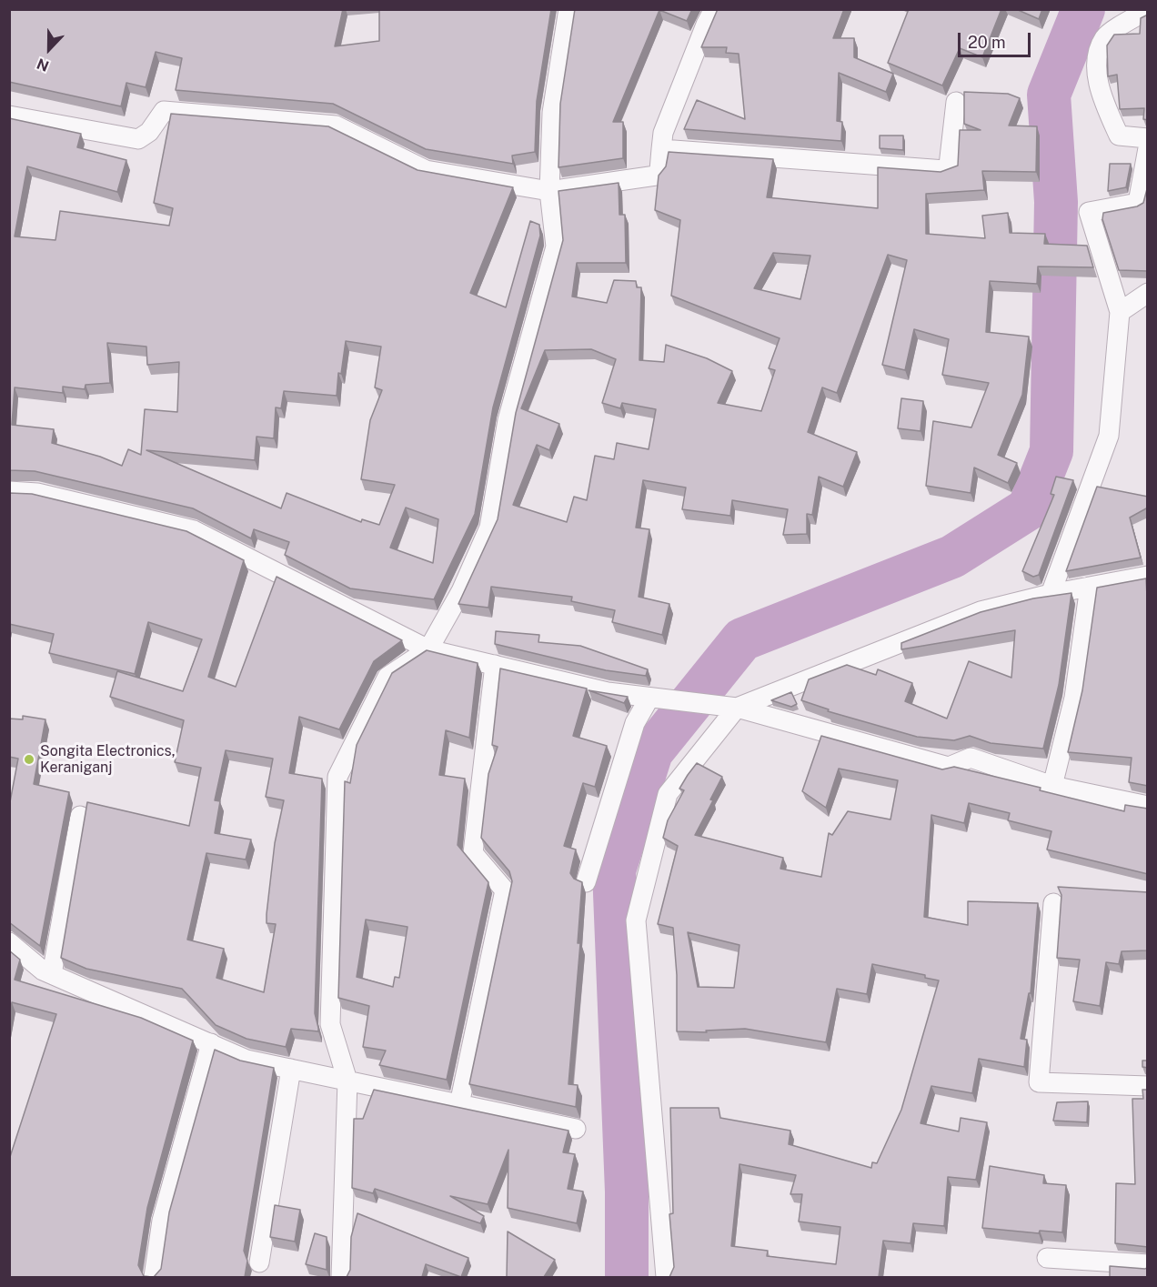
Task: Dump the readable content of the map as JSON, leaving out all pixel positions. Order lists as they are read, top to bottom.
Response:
{
  "places": ["Songita Electronics, Keraniganj"],
  "scale_bar": "20 m",
  "north": "bottom"
}
